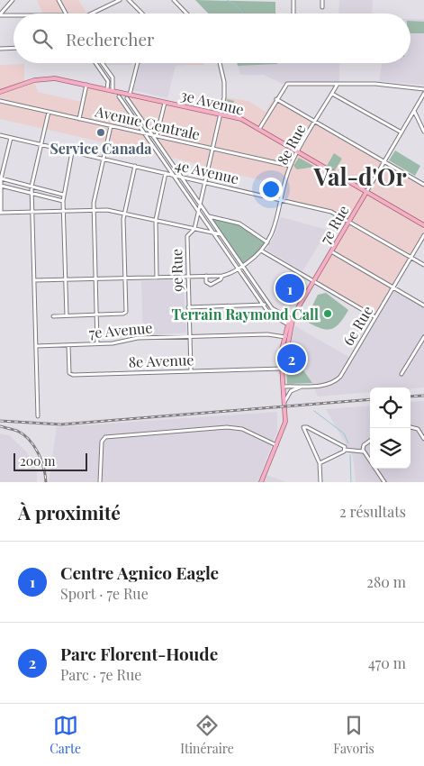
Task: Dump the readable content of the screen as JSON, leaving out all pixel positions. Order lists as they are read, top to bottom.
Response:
{
  "streets": {
    "main road": ["3e Avenue", "7e Rue"],
    "street": [
      "Avenue Centrale",
      "8e Rue",
      "4e Avenue",
      "9e Rue",
      "6e Rue",
      "7e Avenue",
      "8e Avenue"
    ]
  },
  "crossings": [
    ["3e Avenue", "8e Rue"],
    ["3e Avenue", "7e Rue"],
    ["3e Avenue", "9e Rue"],
    ["Avenue Centrale", "8e Rue"],
    ["Avenue Centrale", "9e Rue"],
    ["8e Rue", "4e Avenue"],
    ["4e Avenue", "7e Rue"],
    ["4e Avenue", "9e Rue"],
    ["4e Avenue", "6e Rue"],
    ["7e Rue", "6e Rue"],
    ["7e Rue", "7e Avenue"],
    ["7e Rue", "8e Avenue"],
    ["9e Rue", "7e Avenue"],
    ["9e Rue", "8e Avenue"],
    ["7e Avenue", "8e Avenue"]
  ],
  "districts": ["Val-d'Or"],
  "places": ["Service Canada", "Terrain Raymond Call"],
  "scale_bar": "200 m",
  "page": {
    "search": "Rechercher",
    "pins": ["1", "2"],
    "scale": "200 m",
    "heading": ["À proximité", "2 résultats"],
    "list": [
      {
        "mark": "1",
        "name": "Centre Agnico Eagle",
        "note": "Sport · 7e Rue",
        "value": "280 m"
      },
      {
        "mark": "2",
        "name": "Parc Florent-Houde",
        "note": "Parc · 7e Rue",
        "value": "470 m"
      }
    ],
    "nav": ["Carte", "Itinéraire", "Favoris"]
  }
}
